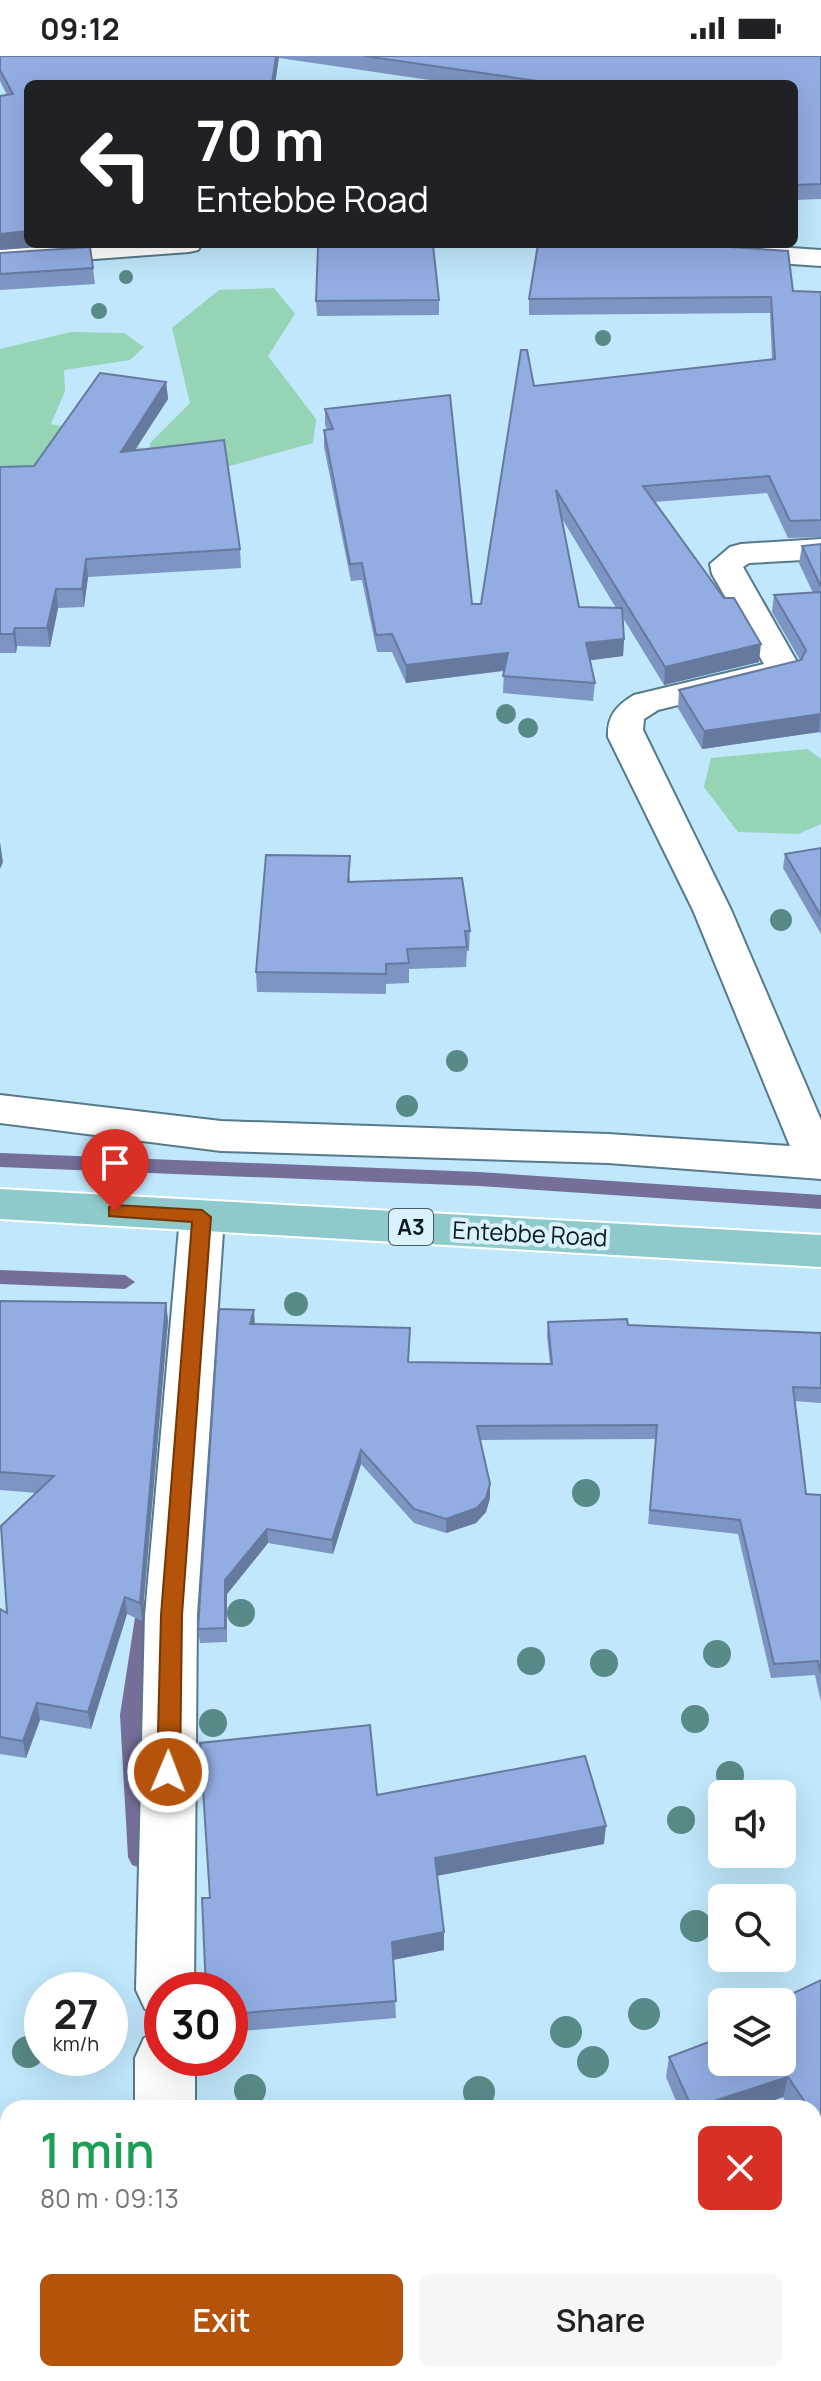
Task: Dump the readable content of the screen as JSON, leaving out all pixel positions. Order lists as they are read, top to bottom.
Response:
{
  "streets": {
    "main road": ["A3", "Entebbe Road"]
  },
  "page": {
    "status": "09:12",
    "turn": ["70 m", "Entebbe Road"],
    "speed": "27 km/h",
    "limit": "30",
    "heading": ["1 min", "80 m · 09:13"],
    "buttons": ["Exit", "Share"]
  }
}
